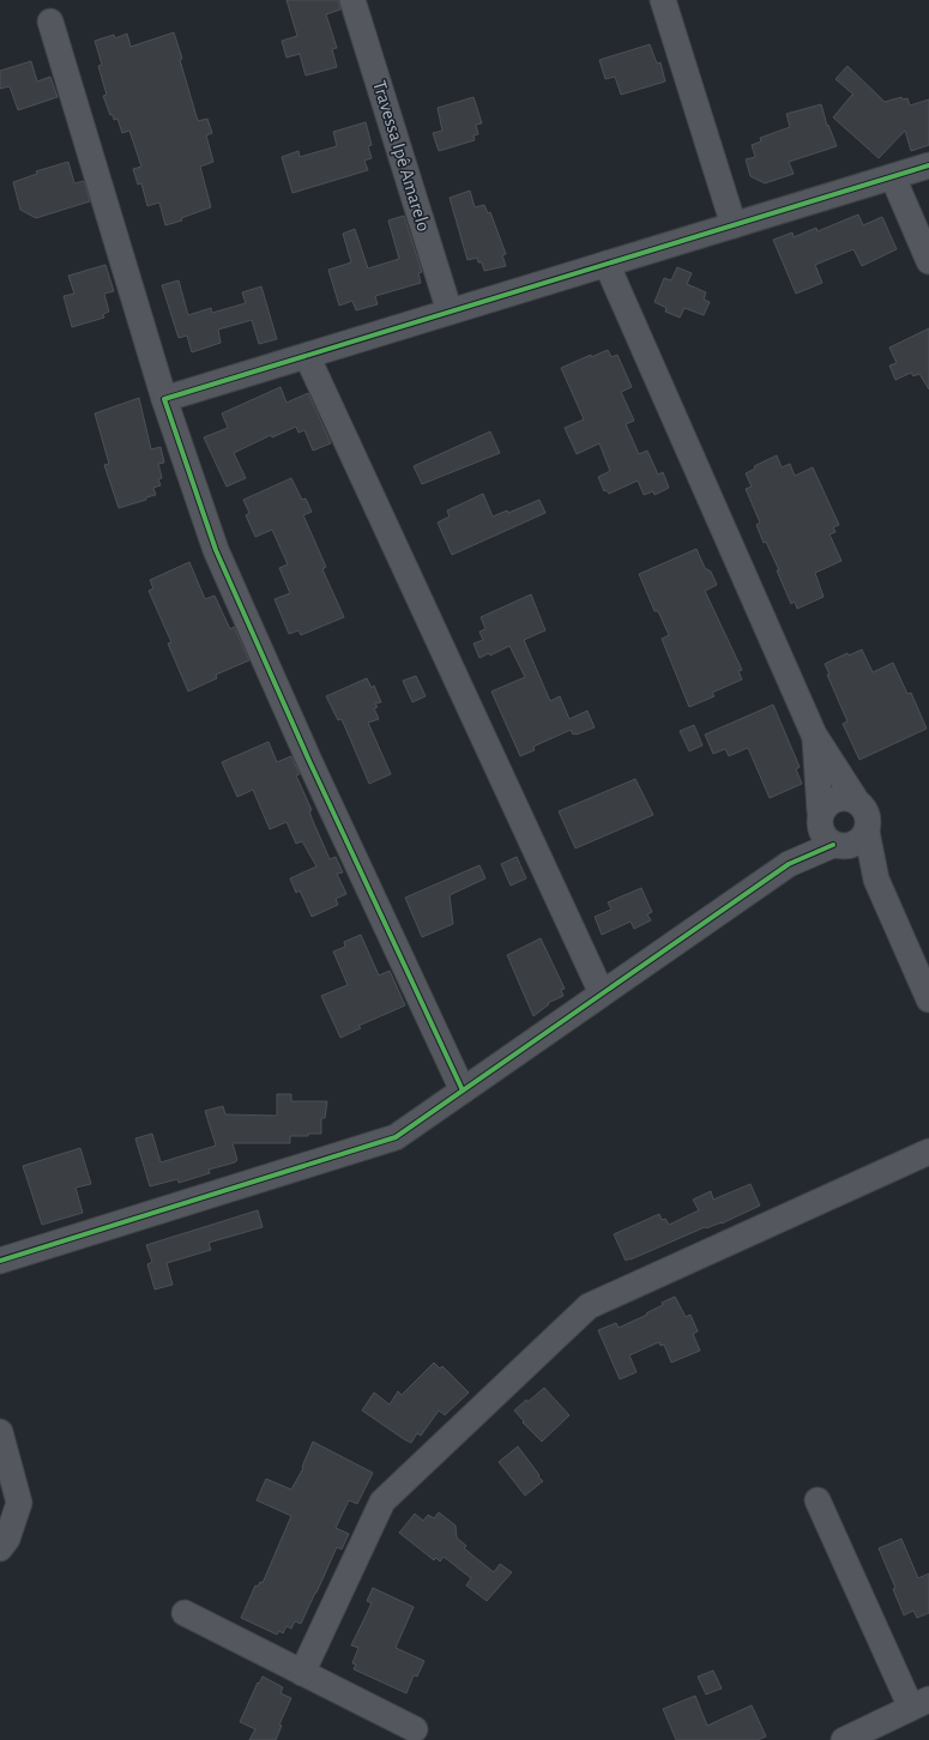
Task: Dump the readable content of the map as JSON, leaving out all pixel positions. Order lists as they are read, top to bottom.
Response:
{
  "streets": {
    "street": ["Travessa Ipê Amarelo"]
  }
}
